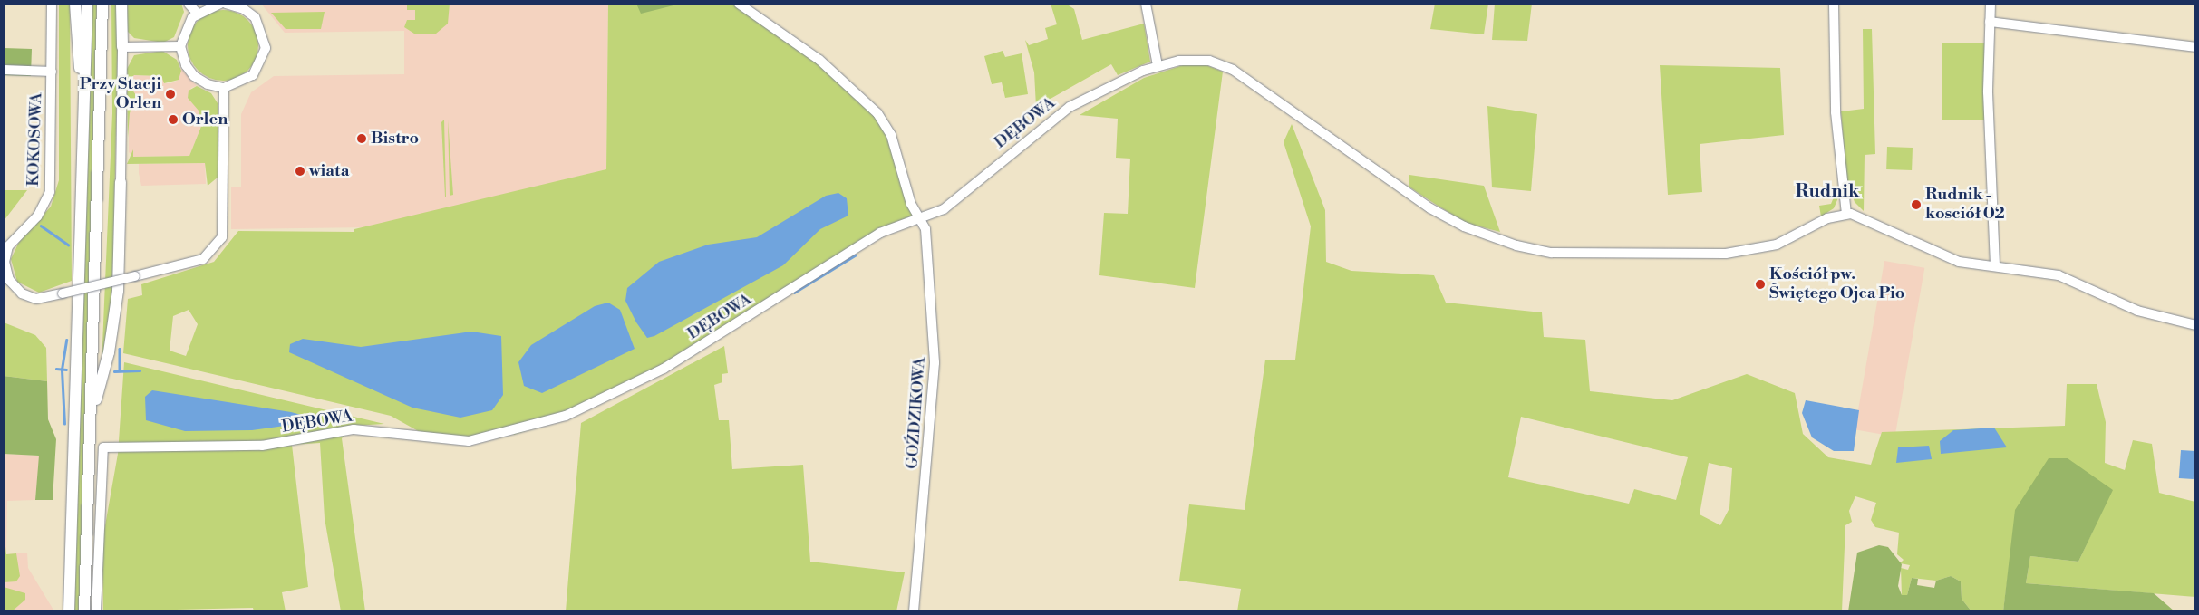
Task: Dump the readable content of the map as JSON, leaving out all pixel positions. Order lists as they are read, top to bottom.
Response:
{
  "streets": {
    "street": ["DĘBOWA", "KOKOSOWA", "GOŹDZIKOWA"]
  },
  "crossings": [
    ["DĘBOWA", "GOŹDZIKOWA"]
  ],
  "districts": ["Rudnik"],
  "places": [
    "Przy Stacji Orlen",
    "Orlen",
    "Bistro",
    "wiata",
    "Rudnik - kosciół 02",
    "Kościół pw. Świętego Ojca Pio"
  ]
}
